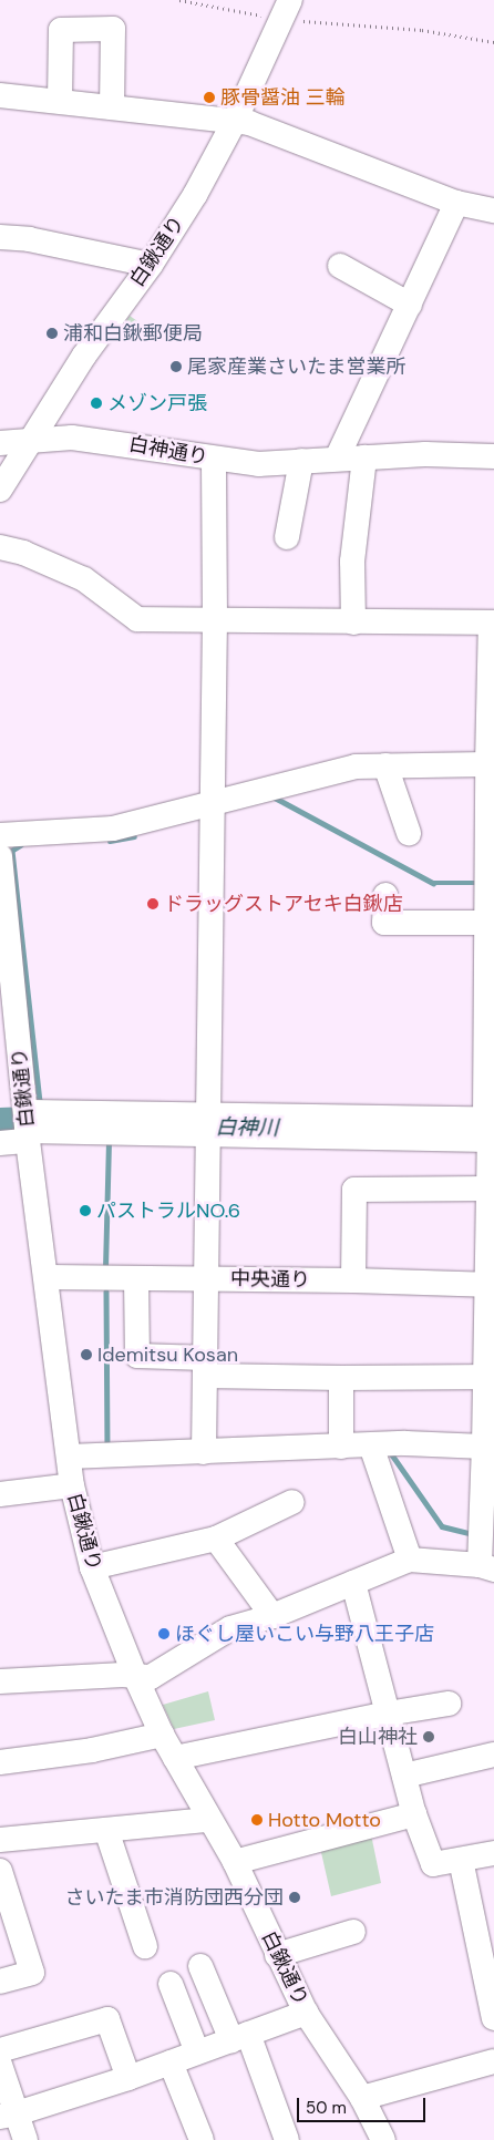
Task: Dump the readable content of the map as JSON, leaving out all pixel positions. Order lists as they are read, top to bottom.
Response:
{
  "streets": {
    "street": ["白鍬通り", "白神通り", "中央通り"]
  },
  "crossings": [
    ["白鍬通り", "白神通り"],
    ["白鍬通り", "中央通り"]
  ],
  "water": ["白神川"],
  "places": [
    "豚骨醤油 三輪",
    "浦和白鍬郵便局",
    "尾家産業さいたま営業所",
    "メゾン戸張",
    "ドラッグストアセキ白鍬店",
    "パストラルNO.6",
    "Idemitsu Kosan",
    "ほぐし屋いこい与野八王子店",
    "白山神社",
    "Hotto Motto",
    "さいたま市消防団西分団"
  ],
  "scale_bar": "50 m"
}
